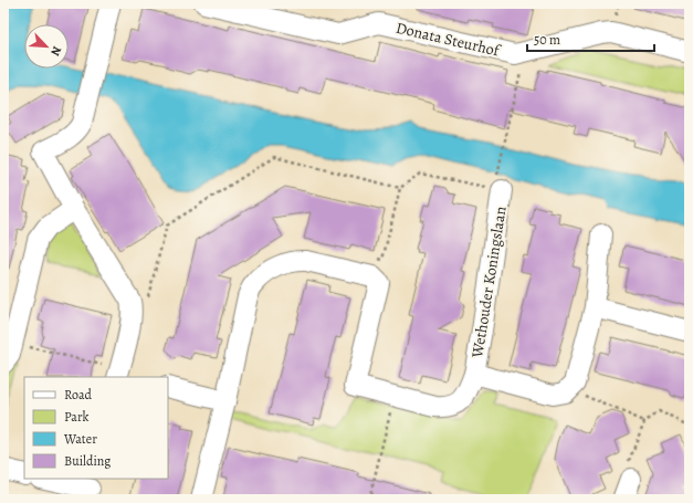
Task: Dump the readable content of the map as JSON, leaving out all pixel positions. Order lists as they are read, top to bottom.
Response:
{
  "streets": {
    "street": ["Donata Steurhof", "Wethouder Koningslaan"]
  },
  "legend": [
    "Road",
    "Park",
    "Water",
    "Building"
  ],
  "scale_bar": "50 m",
  "north": "bottom right"
}
